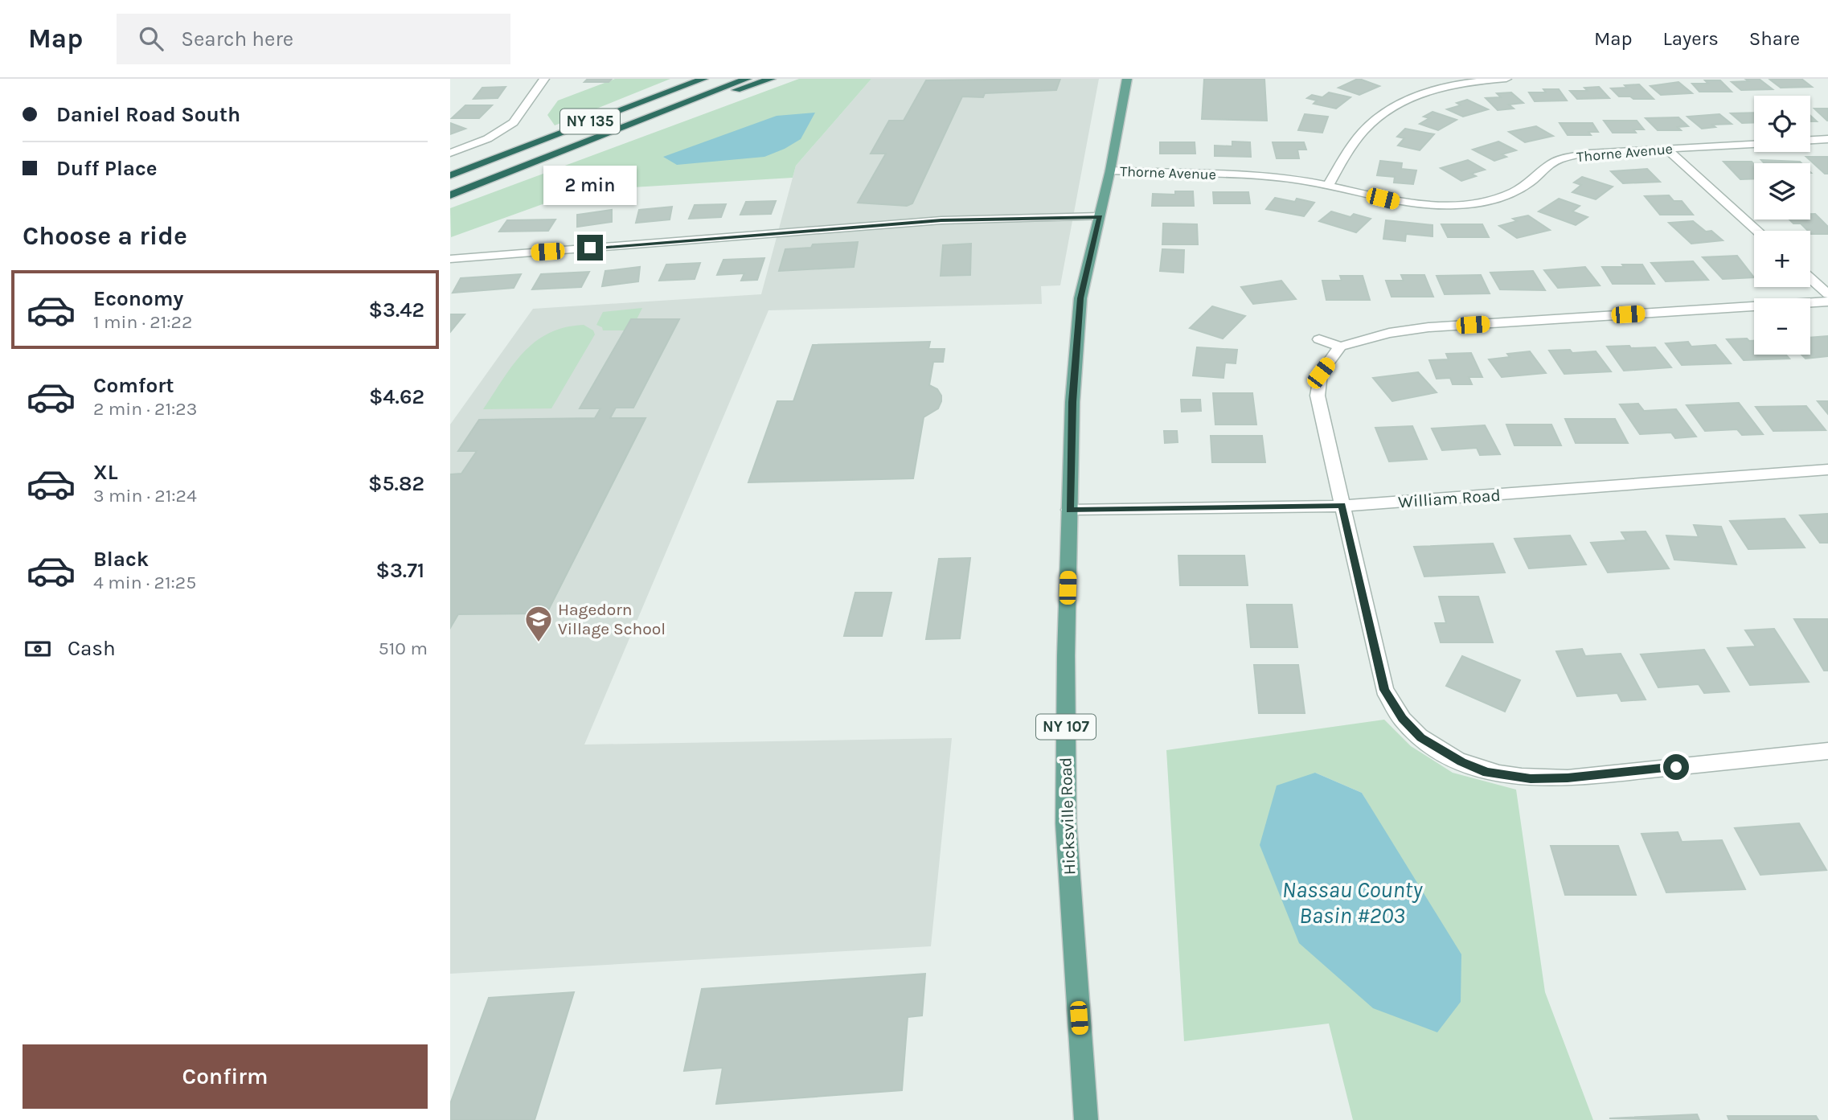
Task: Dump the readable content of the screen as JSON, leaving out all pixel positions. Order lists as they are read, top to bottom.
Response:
{
  "streets": {
    "highway": ["NY 135"],
    "main road": ["NY 107", "Hicksville Road"],
    "street": ["Thorne Avenue", "William Road"]
  },
  "crossings": [
    ["Thorne Avenue", "Hicksville Road"],
    ["William Road", "Hicksville Road"]
  ],
  "water": ["Nassau County Basin #203"],
  "places": {
    "school or university": ["Hagedorn Village School"]
  },
  "page": {
    "header": "Map",
    "search": "Search here",
    "nav": ["Map", "Layers", "Share"],
    "banner": ["Daniel Road South", "Duff Place"],
    "map_buttons": ["+", "−"],
    "bubble": "2 min",
    "heading": "Choose a ride",
    "list": [
      {
        "name": "Economy",
        "note": "1 min · 21:22",
        "value": "$3.42"
      },
      {
        "name": "Comfort",
        "note": "2 min · 21:23",
        "value": "$4.62"
      },
      {
        "name": "XL",
        "note": "3 min · 21:24",
        "value": "$5.82"
      },
      {
        "name": "Black",
        "note": "4 min · 21:25",
        "value": "$3.71"
      }
    ],
    "pay": ["Cash", "510 m"],
    "buttons": "Confirm"
  }
}
